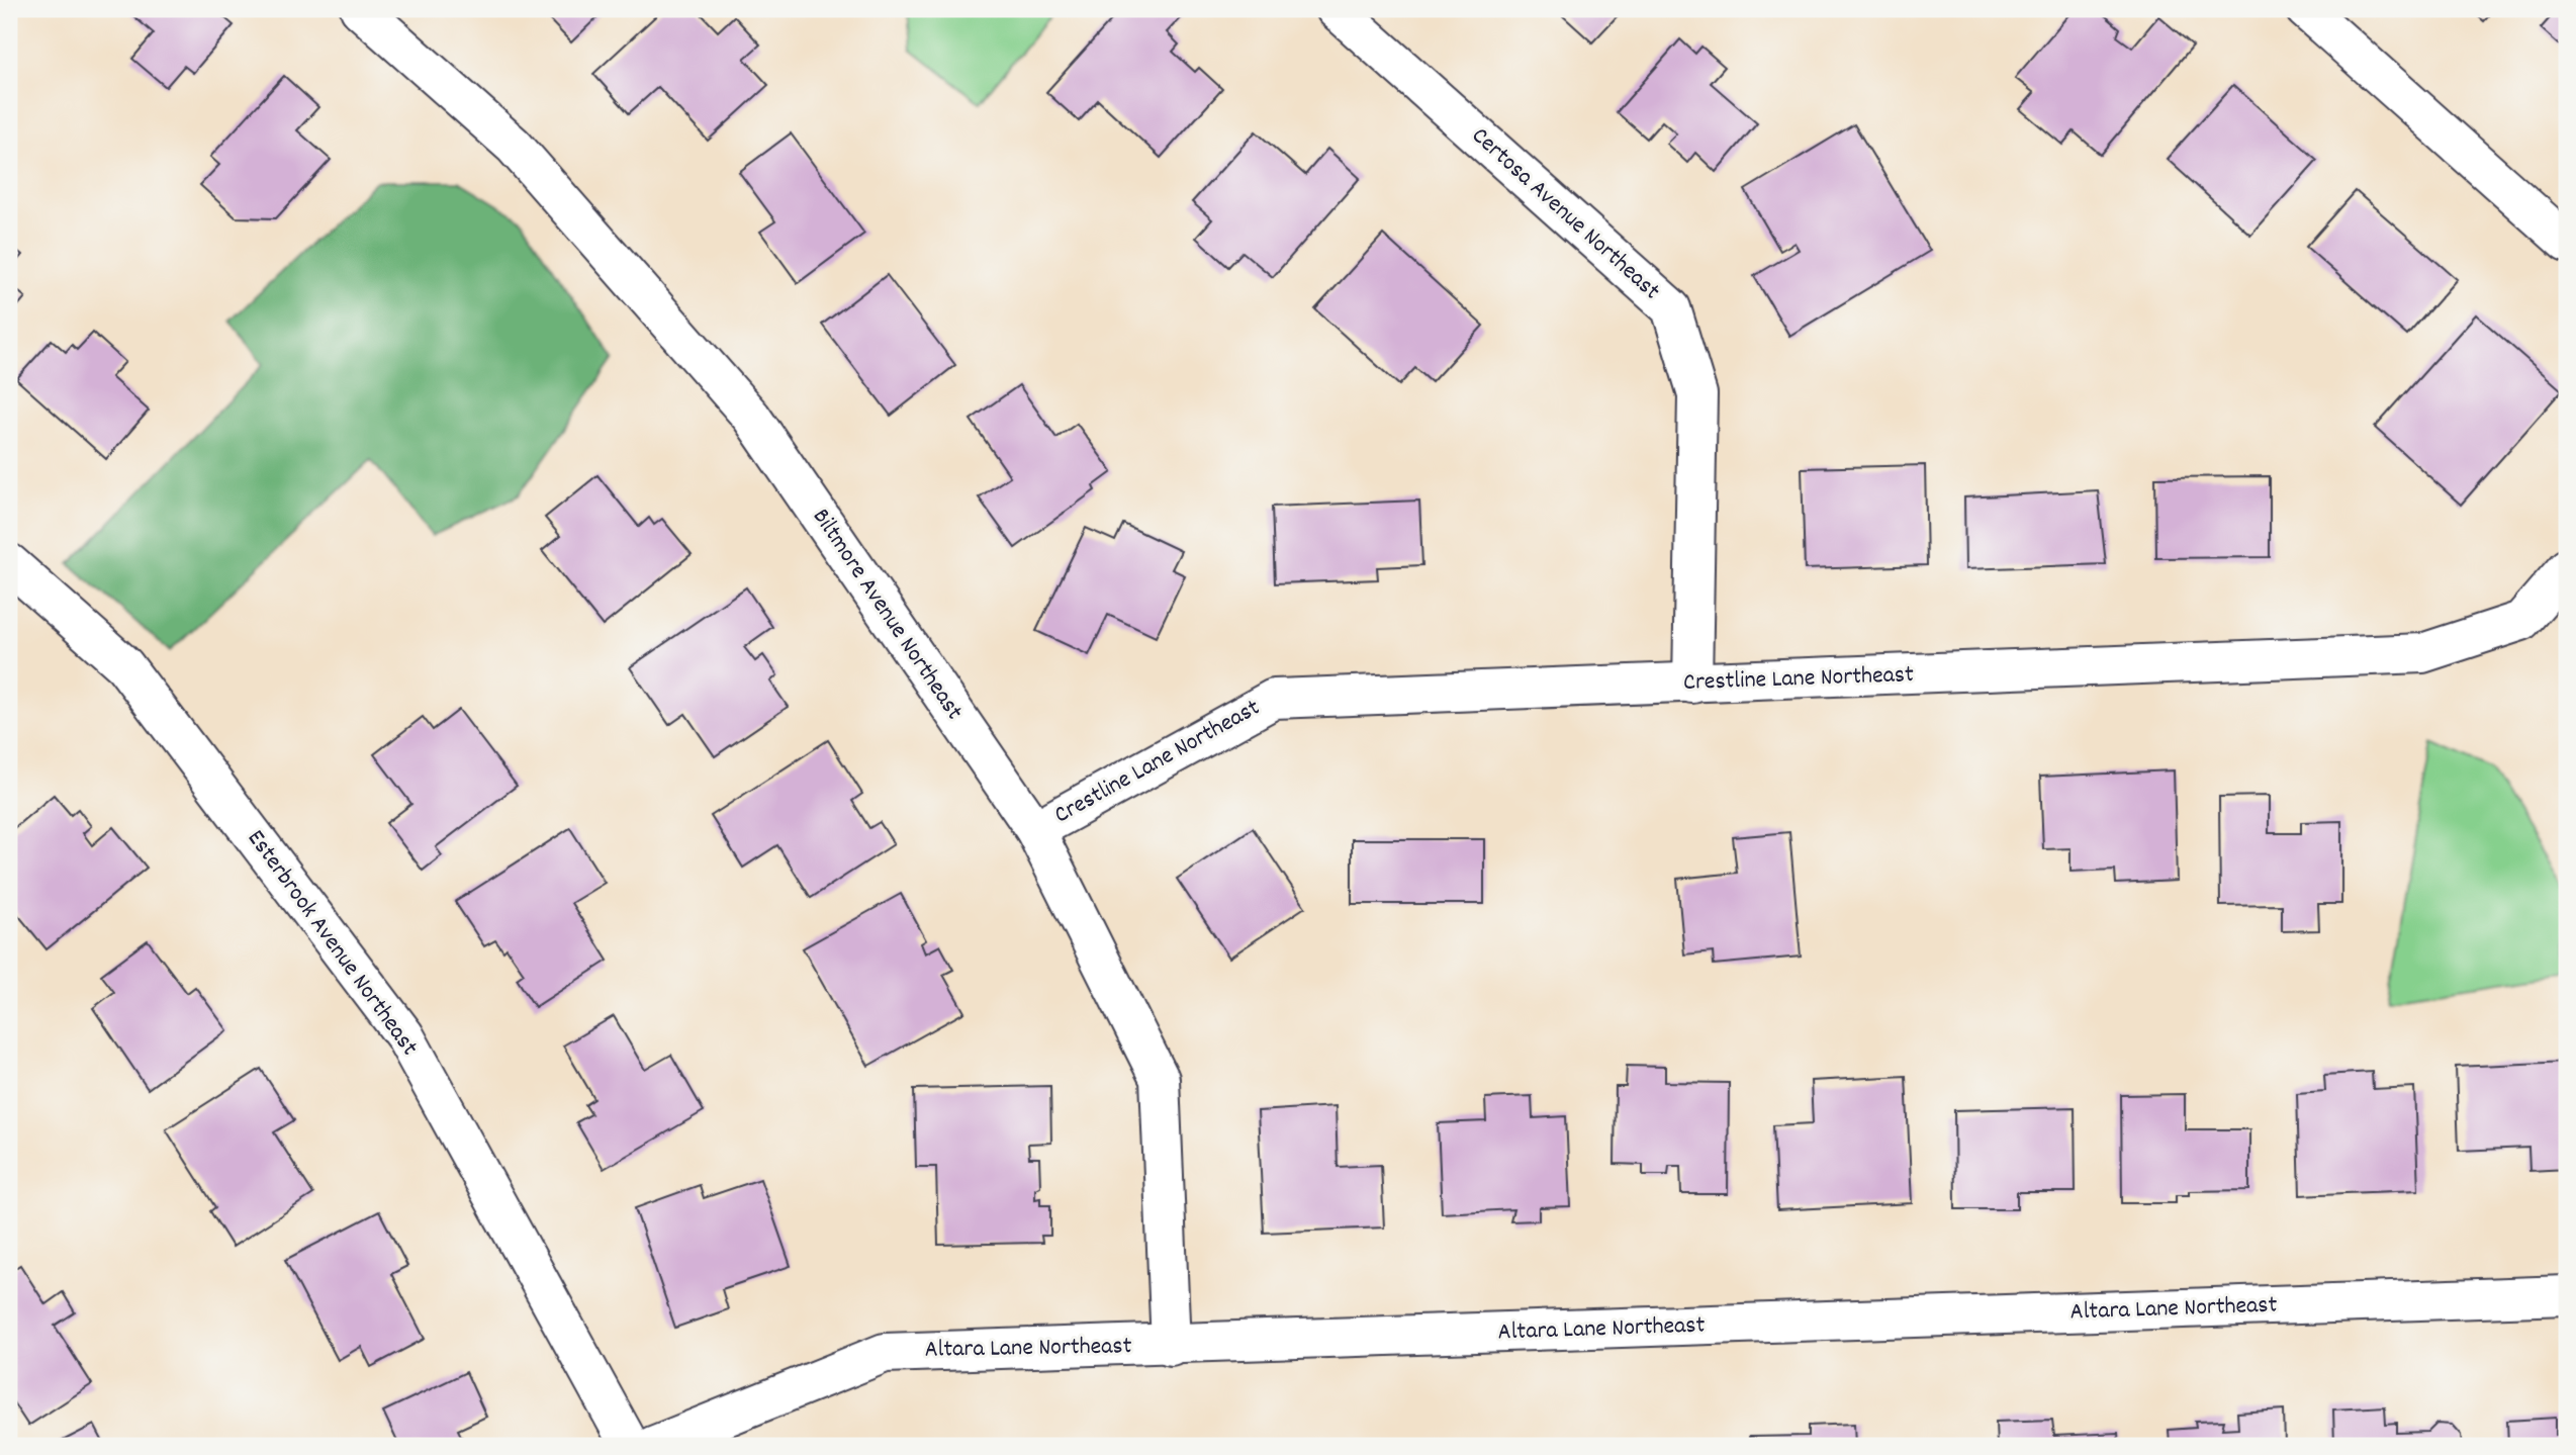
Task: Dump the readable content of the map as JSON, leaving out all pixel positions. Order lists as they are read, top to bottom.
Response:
{
  "streets": {
    "street": [
      "Certosa Avenue Northeast",
      "Biltmore Avenue Northeast",
      "Crestline Lane Northeast",
      "Esterbrook Avenue Northeast",
      "Altara Lane Northeast"
    ]
  },
  "crossings": [
    ["Certosa Avenue Northeast", "Crestline Lane Northeast"],
    ["Biltmore Avenue Northeast", "Crestline Lane Northeast"],
    ["Biltmore Avenue Northeast", "Altara Lane Northeast"]
  ]
}
